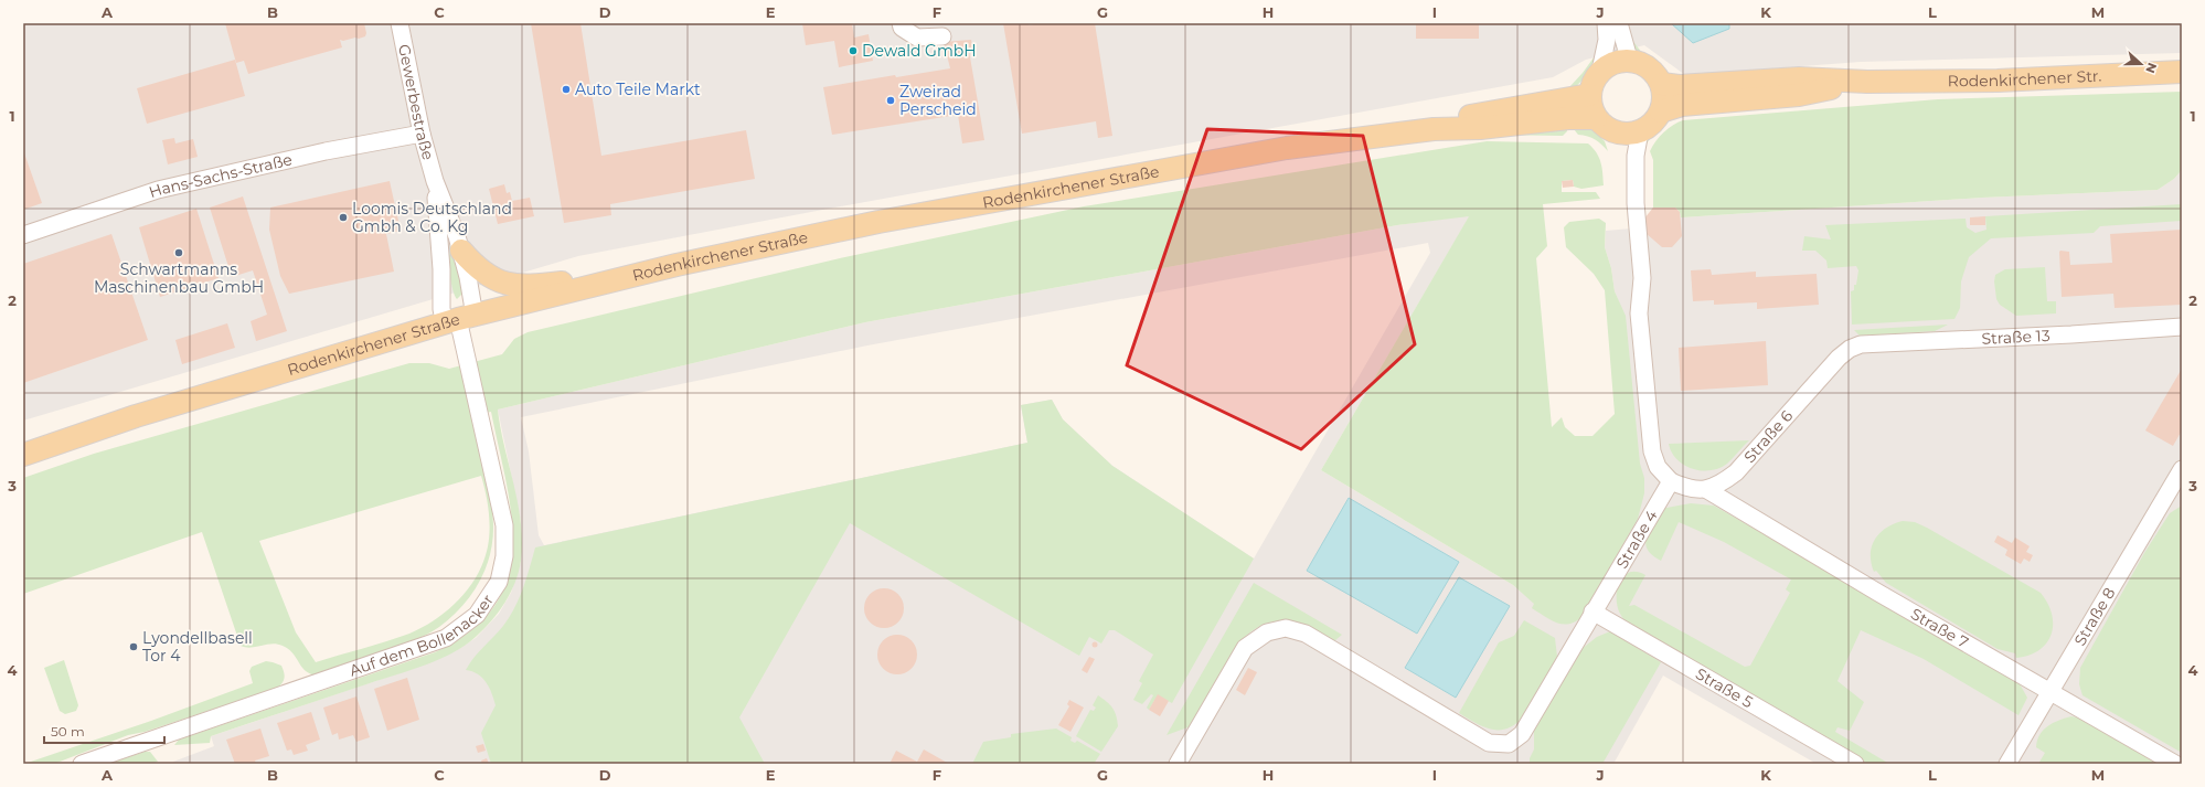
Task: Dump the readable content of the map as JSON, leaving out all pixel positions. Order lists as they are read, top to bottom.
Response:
{
  "streets": {
    "main road": ["Rodenkirchener Str.", "Rodenkirchener Straße"],
    "street": [
      "Gewerbestraße",
      "Hans-Sachs-Straße",
      "Straße 13",
      "Straße 6",
      "Straße 4",
      "Straße 8",
      "Straße 7",
      "Auf dem Bollenacker",
      "Straße 5"
    ]
  },
  "crossings": [
    ["Gewerbestraße", "Hans-Sachs-Straße"],
    ["Gewerbestraße", "Rodenkirchener Straße"],
    ["Gewerbestraße", "Auf dem Bollenacker"],
    ["Rodenkirchener Straße", "Auf dem Bollenacker"],
    ["Straße 13", "Straße 6"],
    ["Straße 6", "Straße 7"],
    ["Straße 4", "Straße 5"],
    ["Straße 8", "Straße 7"]
  ],
  "places": [
    "Dewald GmbH",
    "Auto Teile Markt",
    "Zweirad Perscheid",
    "Loomis Deutschland Gmbh & Co. Kg",
    "Schwartmanns Maschinenbau GmbH",
    "Lyondellbasell Tor 4"
  ],
  "scale_bar": "50 m",
  "north": "right",
  "grid": {
    "columns": [
      "A",
      "B",
      "C",
      "D",
      "E",
      "F",
      "G",
      "H",
      "I",
      "J",
      "K",
      "L",
      "M"
    ],
    "rows": [
      "1",
      "2",
      "3",
      "4"
    ]
  }
}
